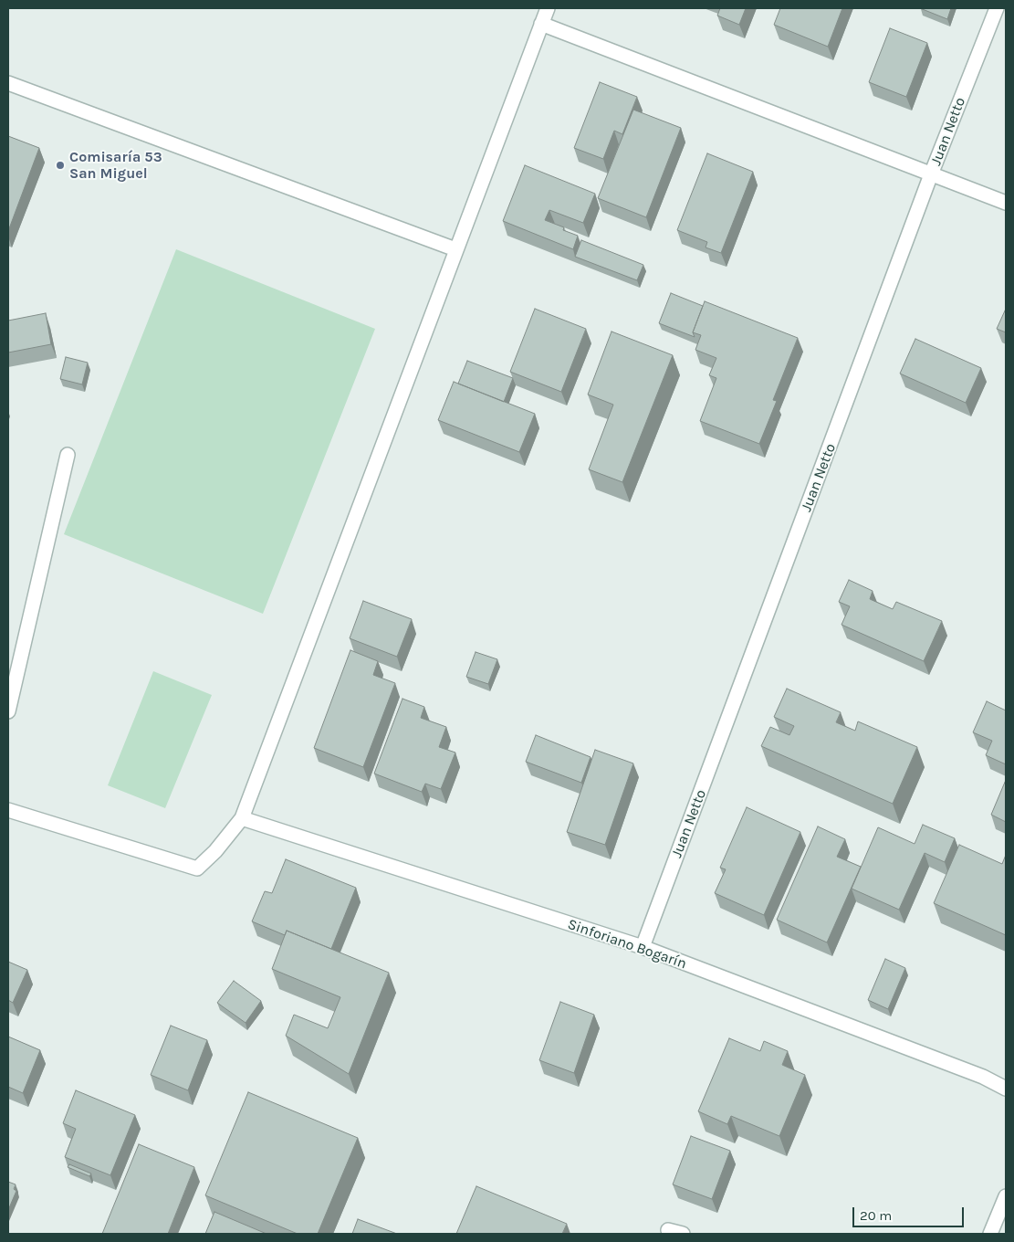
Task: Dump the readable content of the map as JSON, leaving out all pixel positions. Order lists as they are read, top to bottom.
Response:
{
  "streets": {
    "street": ["Juan Netto", "Sinforiano Bogarín"]
  },
  "crossings": [
    ["Juan Netto", "Sinforiano Bogarín"]
  ],
  "places": ["Comisaría 53 San Miguel"],
  "scale_bar": "20 m"
}
